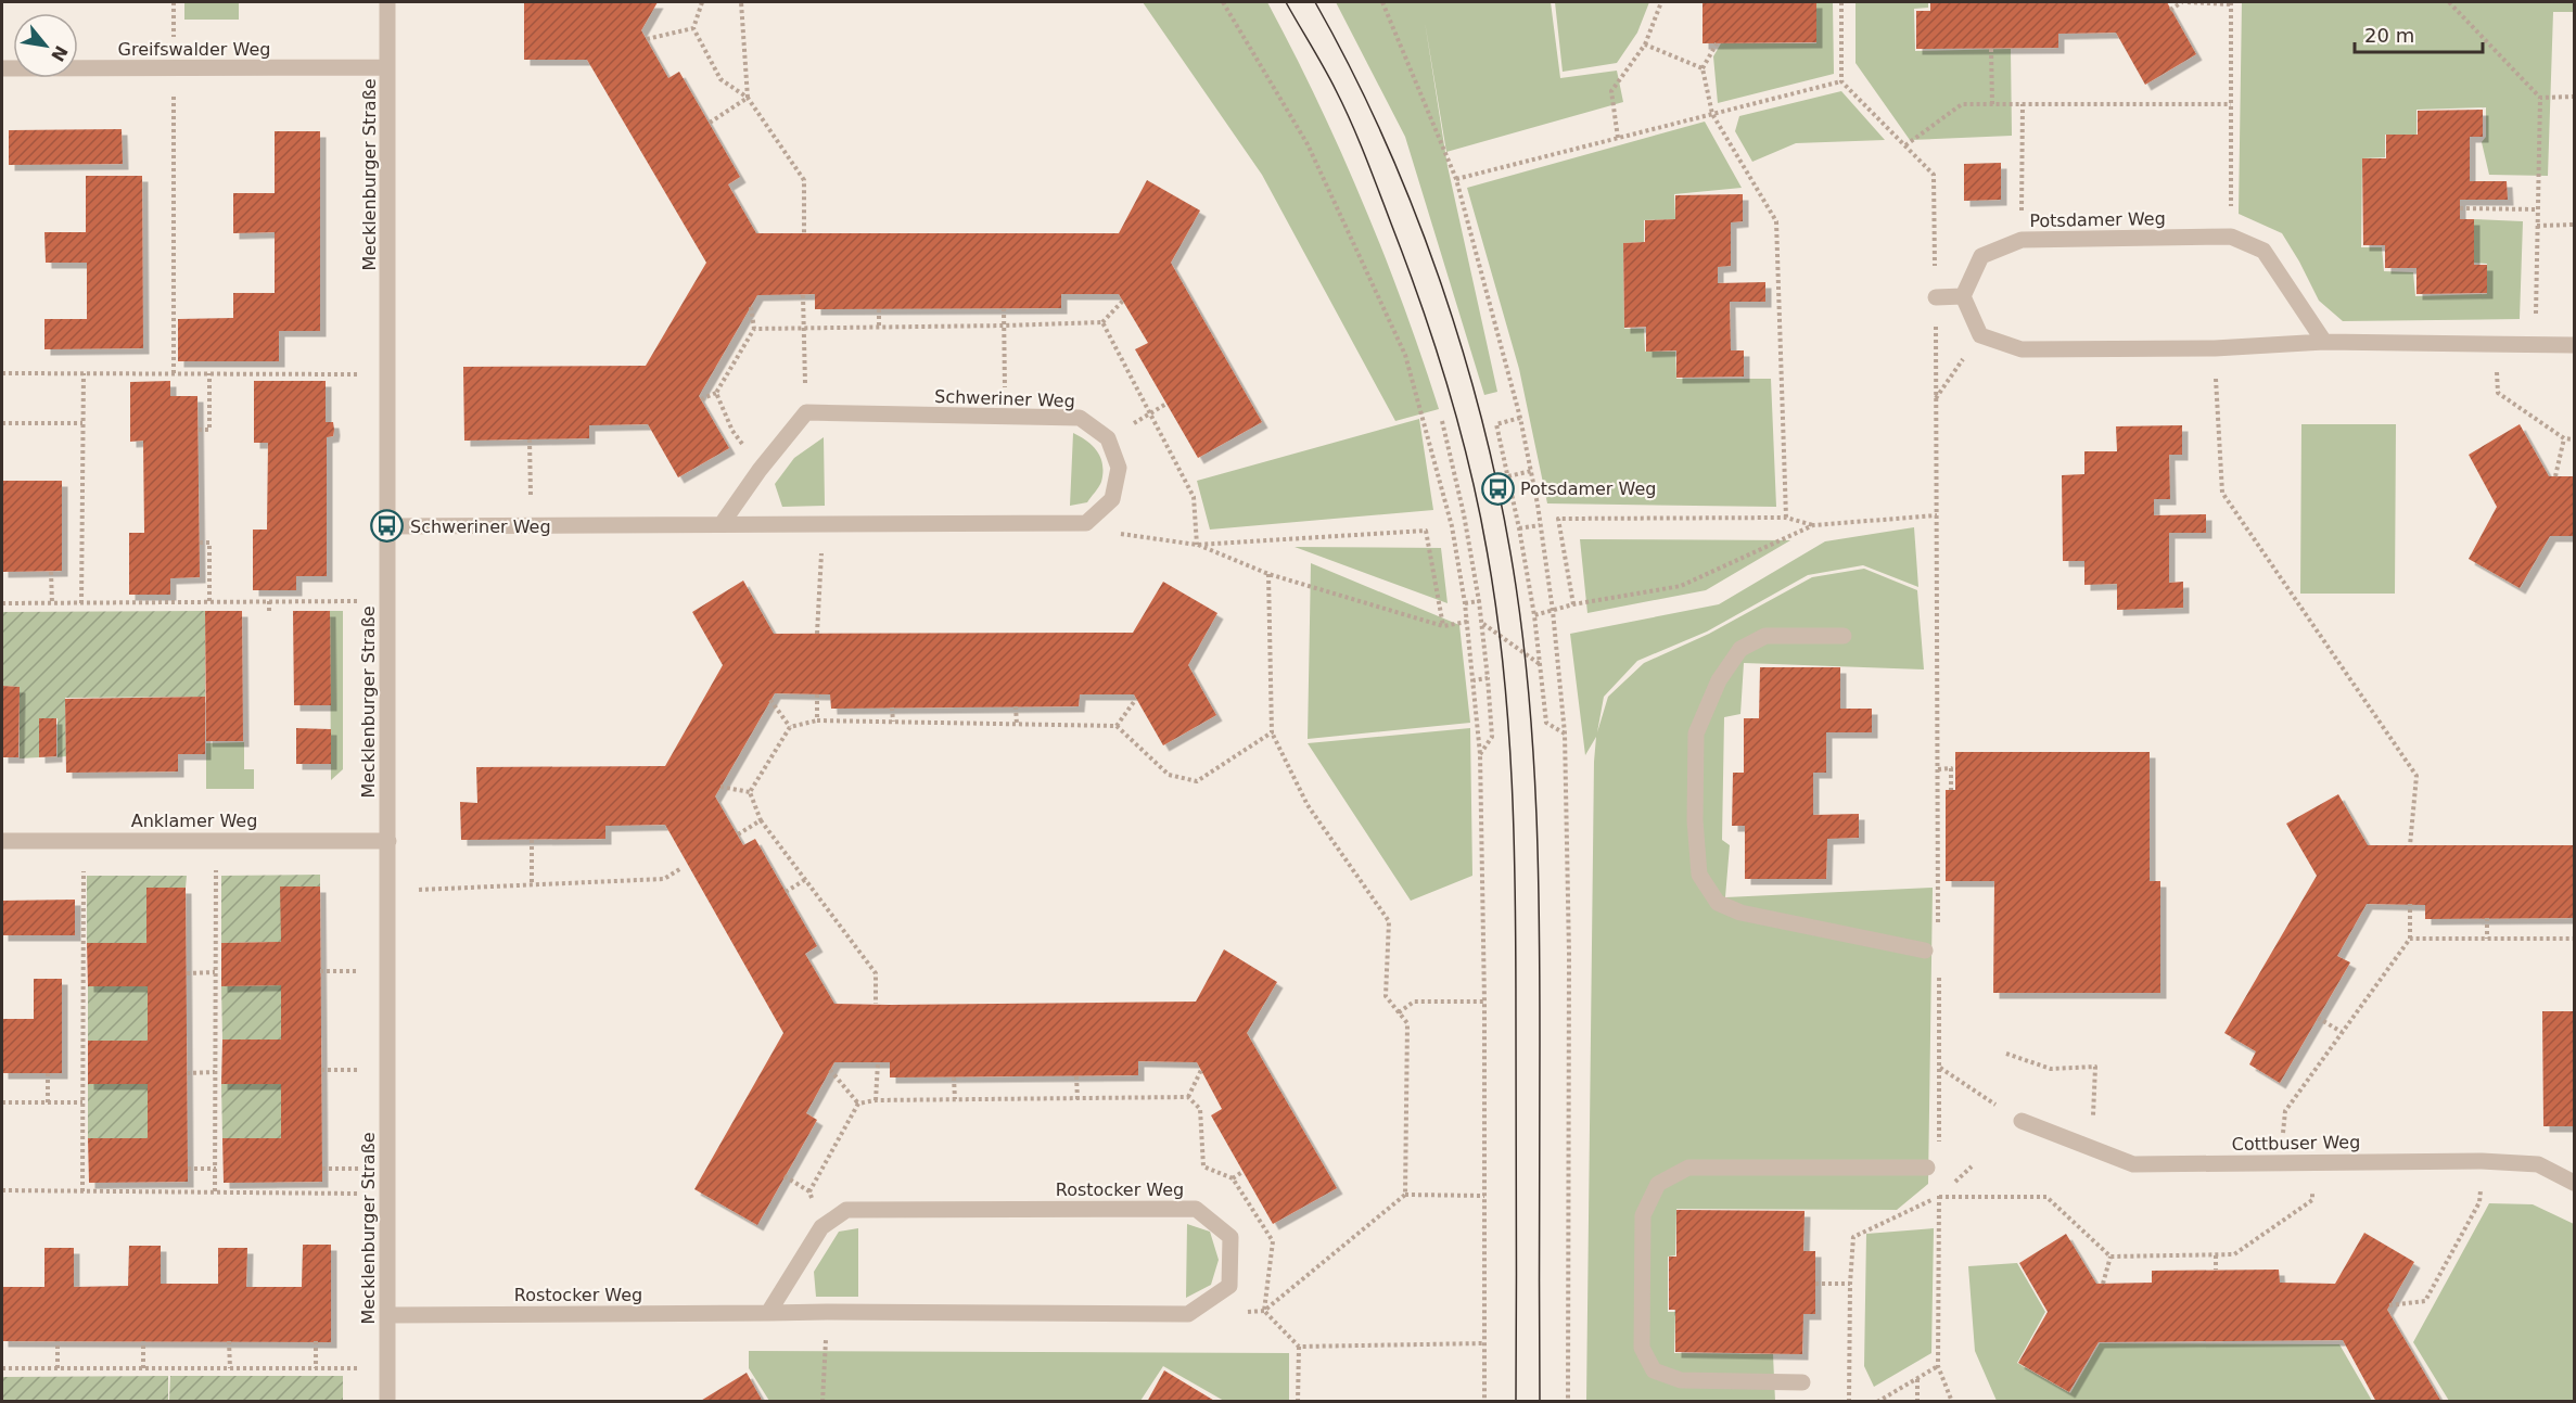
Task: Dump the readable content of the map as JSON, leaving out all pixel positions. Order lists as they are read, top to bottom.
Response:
{
  "streets": {
    "street": [
      "Greifswalder Weg",
      "Mecklenburger Straße",
      "Potsdamer Weg",
      "Schweriner Weg",
      "Anklamer Weg",
      "Cottbuser Weg",
      "Rostocker Weg"
    ]
  },
  "crossings": [
    ["Greifswalder Weg", "Mecklenburger Straße"],
    ["Mecklenburger Straße", "Anklamer Weg"],
    ["Mecklenburger Straße", "Rostocker Weg"]
  ],
  "places": {
    "bus stop": ["Potsdamer Weg", "Schweriner Weg"]
  },
  "scale_bar": "20 m",
  "north": "bottom right"
}
